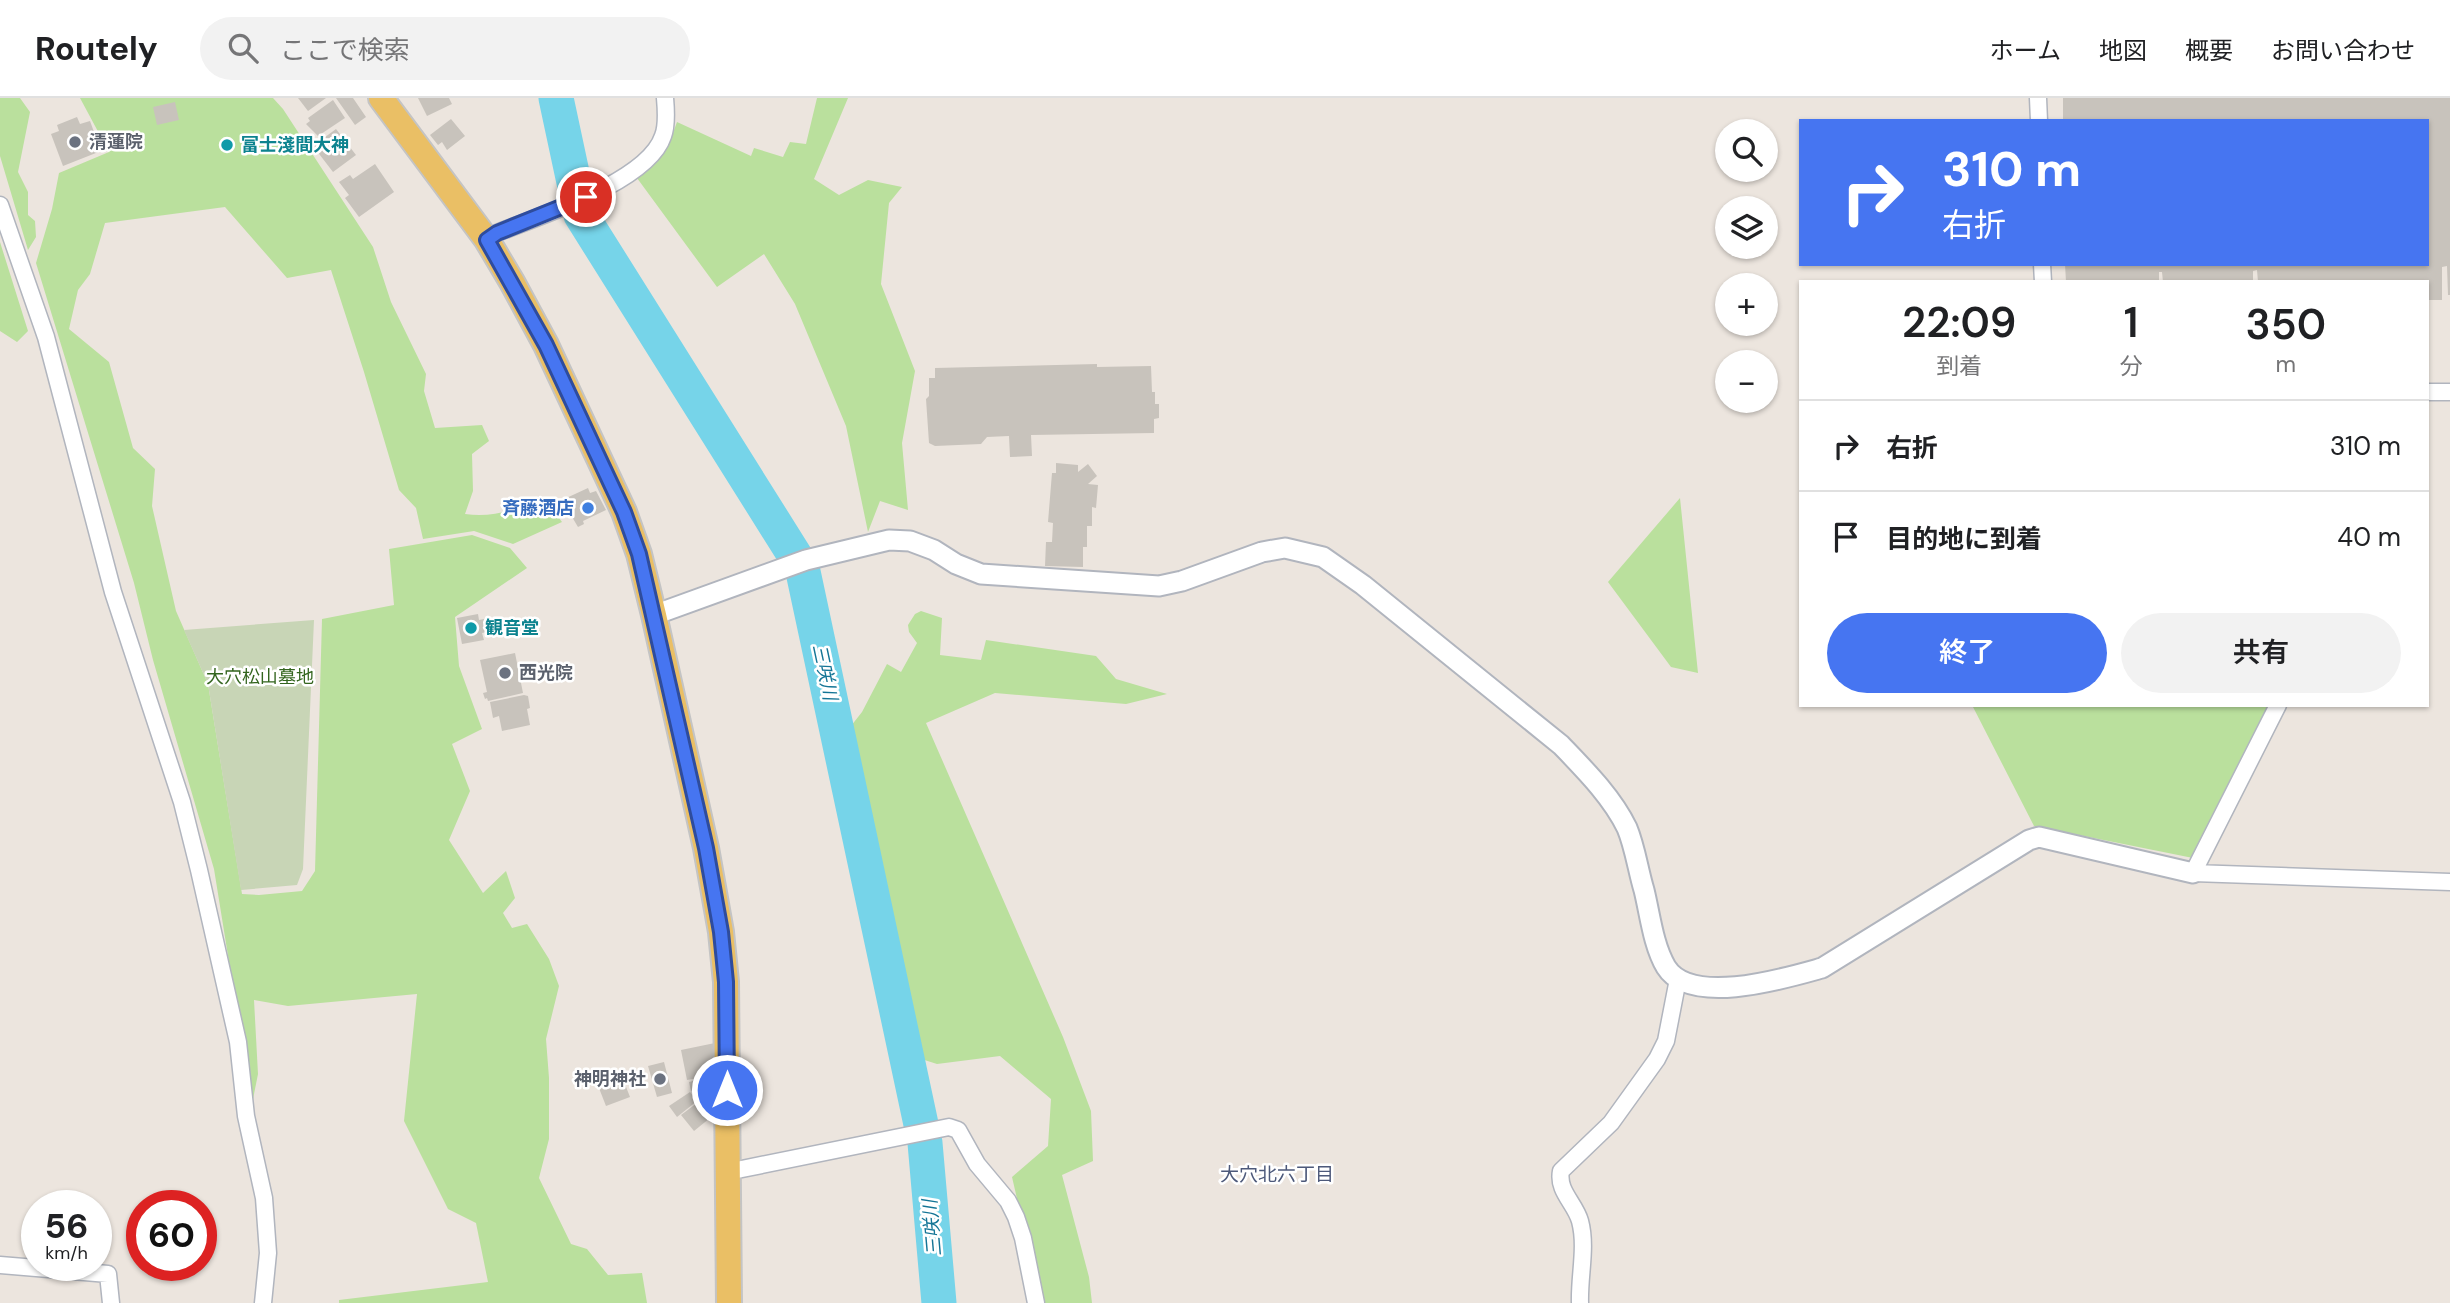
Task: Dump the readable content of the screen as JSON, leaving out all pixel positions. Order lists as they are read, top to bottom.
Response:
{
  "districts": ["大穴北六丁目"],
  "water": ["三咲川"],
  "parks": ["大穴松山墓地"],
  "places": [
    "清蓮院",
    "富士淺間大神",
    "斉藤酒店",
    "観音堂",
    "西光院",
    "神明神社"
  ],
  "page": {
    "header": "Routely",
    "search": "ここで検索",
    "nav": [
      "ホーム",
      "地図",
      "概要",
      "お問い合わせ"
    ],
    "map_buttons": ["+", "−"],
    "turn": ["310 m", "右折"],
    "eta": [
      "22:09",
      "到着",
      "1",
      "分",
      "350",
      "m"
    ],
    "list": [
      {
        "name": "右折",
        "value": "310 m"
      },
      {
        "name": "目的地に到着",
        "value": "40 m"
      }
    ],
    "buttons": ["終了", "共有"],
    "speed": "56 km/h",
    "limit": "60"
  }
}
